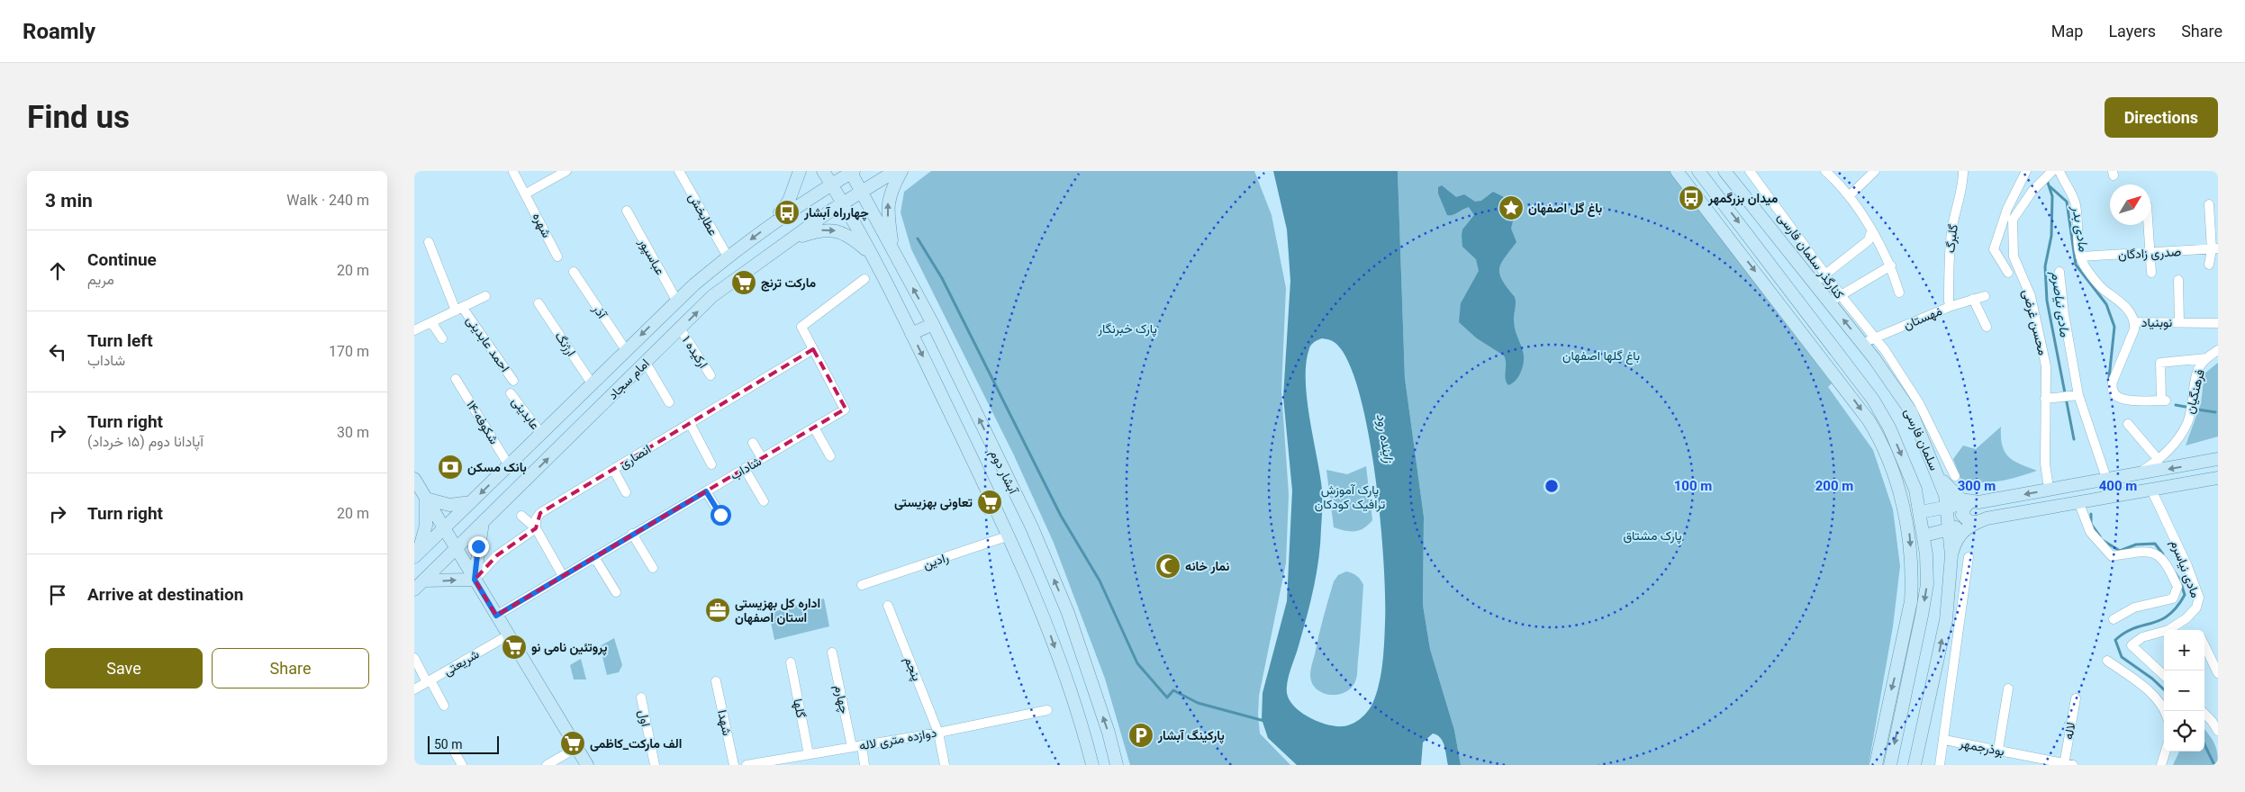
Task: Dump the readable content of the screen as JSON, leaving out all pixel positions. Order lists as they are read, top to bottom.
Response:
{
  "streets": {
    "main road": ["امام سجاد", "سلمان فارسی", "آبشار دوم"],
    "street": [
      "عطابخش",
      "شهره",
      "گلبرگ",
      "صدری زادگان",
      "کنارگذر سلمان فارسی",
      "عباسپور",
      "آذر",
      "مهستان",
      "محسن غرضی",
      "نوبنیاد",
      "احمد عابدینی",
      "ارژنگ",
      "ارکیده ۱",
      "فرهنگیان",
      "عابدینی",
      "۱۴-شکوفه",
      "انصاری",
      "شاداب",
      "رادین",
      "مادی نیاسرم",
      "شریعتی",
      "پنجم",
      "چهارم",
      "گلها",
      "اول",
      "شهدا",
      "لاله",
      "دوازده متری لاله",
      "بوذرجمهر"
    ]
  },
  "crossings": [
    ["عطابخش", "امام سجاد"],
    ["گلبرگ", "مهستان"],
    ["کنارگذر سلمان فارسی", "مهستان"],
    ["عباسپور", "امام سجاد"],
    ["آذر", "امام سجاد"],
    ["مهستان", "سلمان فارسی"],
    ["ارژنگ", "امام سجاد"],
    ["ارکیده ۱", "امام سجاد"],
    ["امام سجاد", "عابدینی"],
    ["امام سجاد", "۱۴-شکوفه"],
    ["امام سجاد", "آبشار دوم"],
    ["انصاری", "شاداب"],
    ["آبشار دوم", "رادین"],
    ["پنجم", "دوازده متری لاله"],
    ["چهارم", "دوازده متری لاله"],
    ["گلها", "دوازده متری لاله"],
    ["لاله", "بوذرجمهر"]
  ],
  "water": ["مادی بدر", "مادی نیاصرم", "زاینده رود"],
  "parks": [
    "پارک خبرنگار",
    "باغ گلها اصفهان",
    "پارک آموزش ترافیک کودکان",
    "پارک مشتاق"
  ],
  "places": {
    "bus stop": ["میدان بزرگمهر", "چهارراه آبشار"],
    "place": ["باغ گل اصفهان"],
    "supermarket": [
      "مارکت ترنج",
      "تعاونی بهزیستی",
      "پروتئین نامی نو",
      "الف مارکت_کاظمی"
    ],
    "bank": ["بانک مسکن"],
    "mosque": ["نمار خانه"],
    "office": ["اداره کل بهزیستی استان اصفهان"],
    "parking": ["پارکینگ آبشار"]
  },
  "scale_bar": "50 m",
  "north": "top right",
  "page": {
    "header": "Roamly",
    "nav": ["Map", "Layers", "Share"],
    "buttons": [
      "Directions",
      ["Save", "Share"]
    ],
    "title": "Find us",
    "heading": ["3 min", "Walk · 240 m"],
    "list": [
      ["Continue", "مریم", "20 m"],
      ["Turn left", "شاداب", "170 m"],
      ["Turn right", "آپادانا دوم (۱۵ خرداد)", "30 m"],
      ["Turn right", "20 m"],
      "Arrive at destination"
    ],
    "map_buttons": ["+", "−"],
    "scale": "50 m"
  },
  "rings": [
    "100 m",
    "200 m",
    "300 m",
    "400 m"
  ]
}
